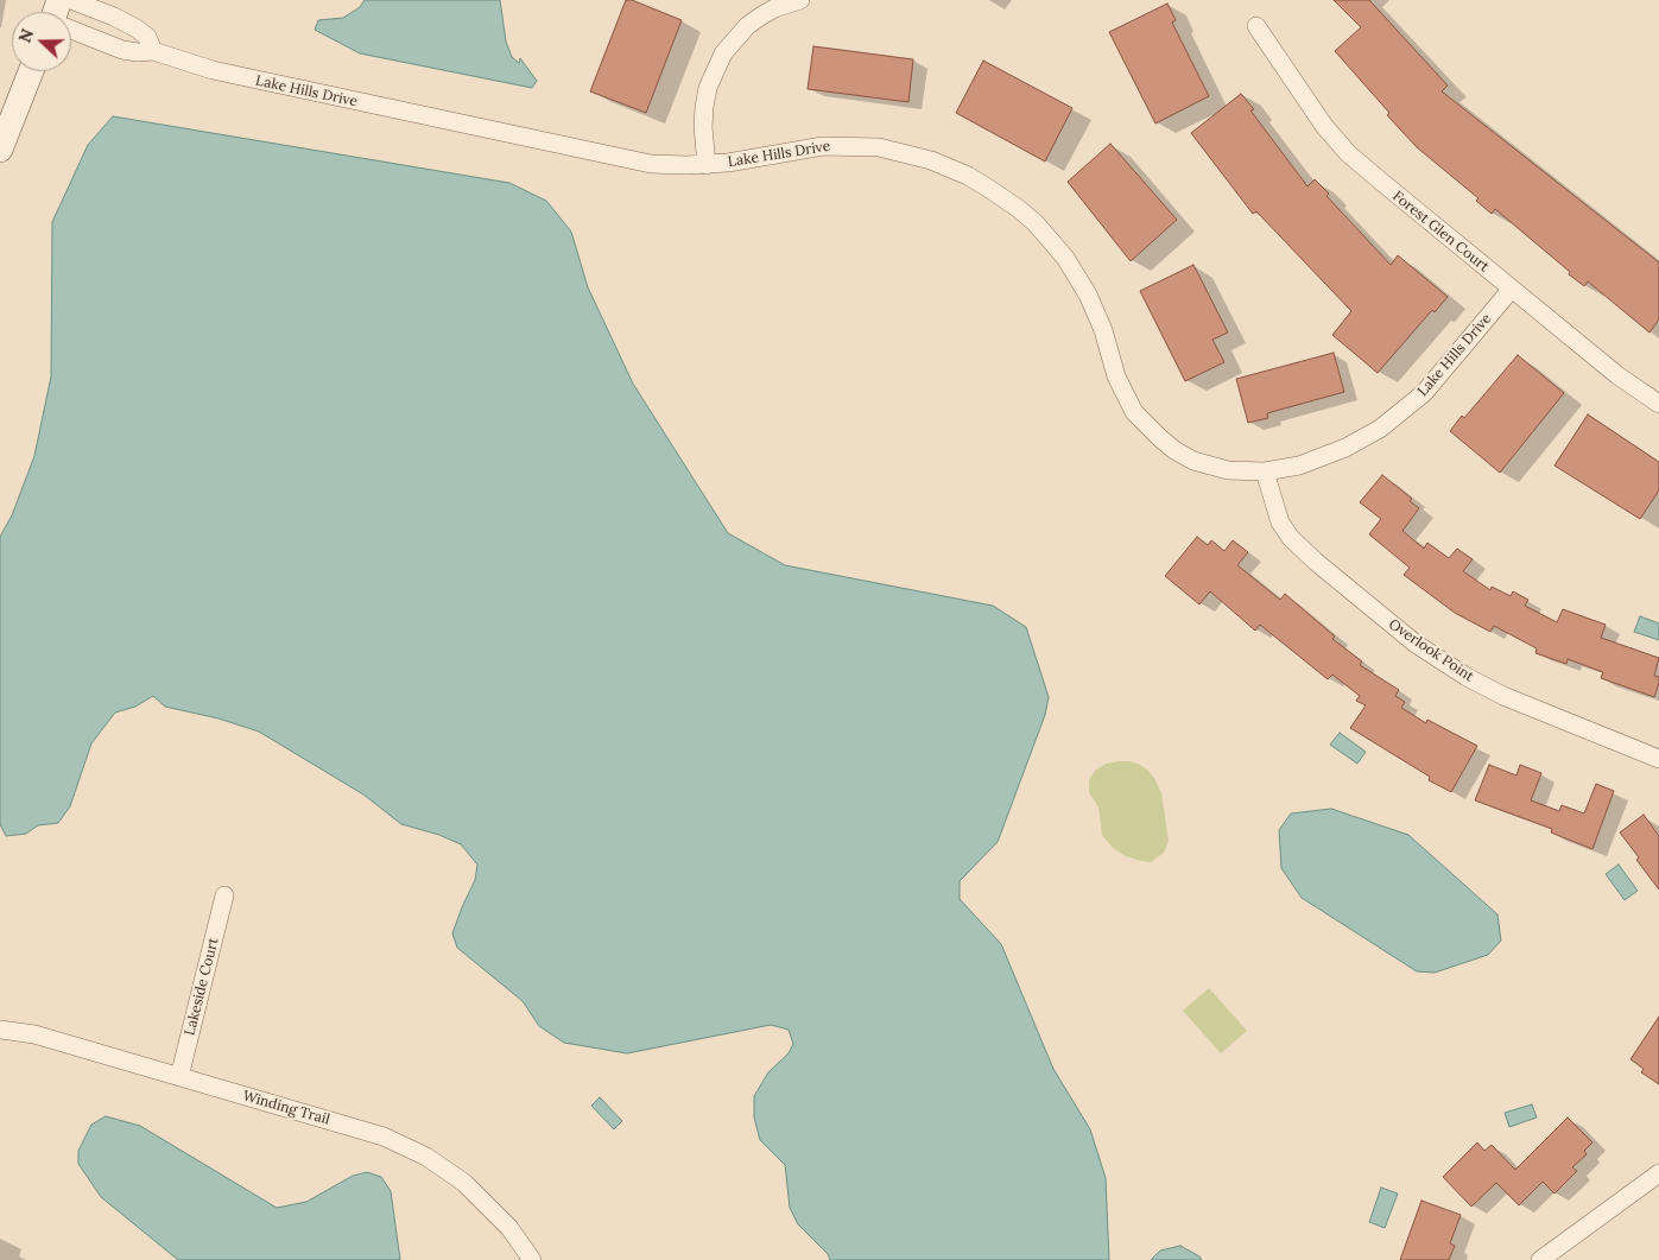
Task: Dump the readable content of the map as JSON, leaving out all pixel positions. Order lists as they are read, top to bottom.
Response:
{
  "streets": {
    "street": [
      "Lake Hills Drive",
      "Forest Glen Court",
      "Overlook Point",
      "Lakeside Court",
      "Winding Trail"
    ]
  },
  "crossings": [
    ["Lake Hills Drive", "Forest Glen Court"],
    ["Lake Hills Drive", "Overlook Point"],
    ["Lakeside Court", "Winding Trail"]
  ],
  "north": "left"
}
